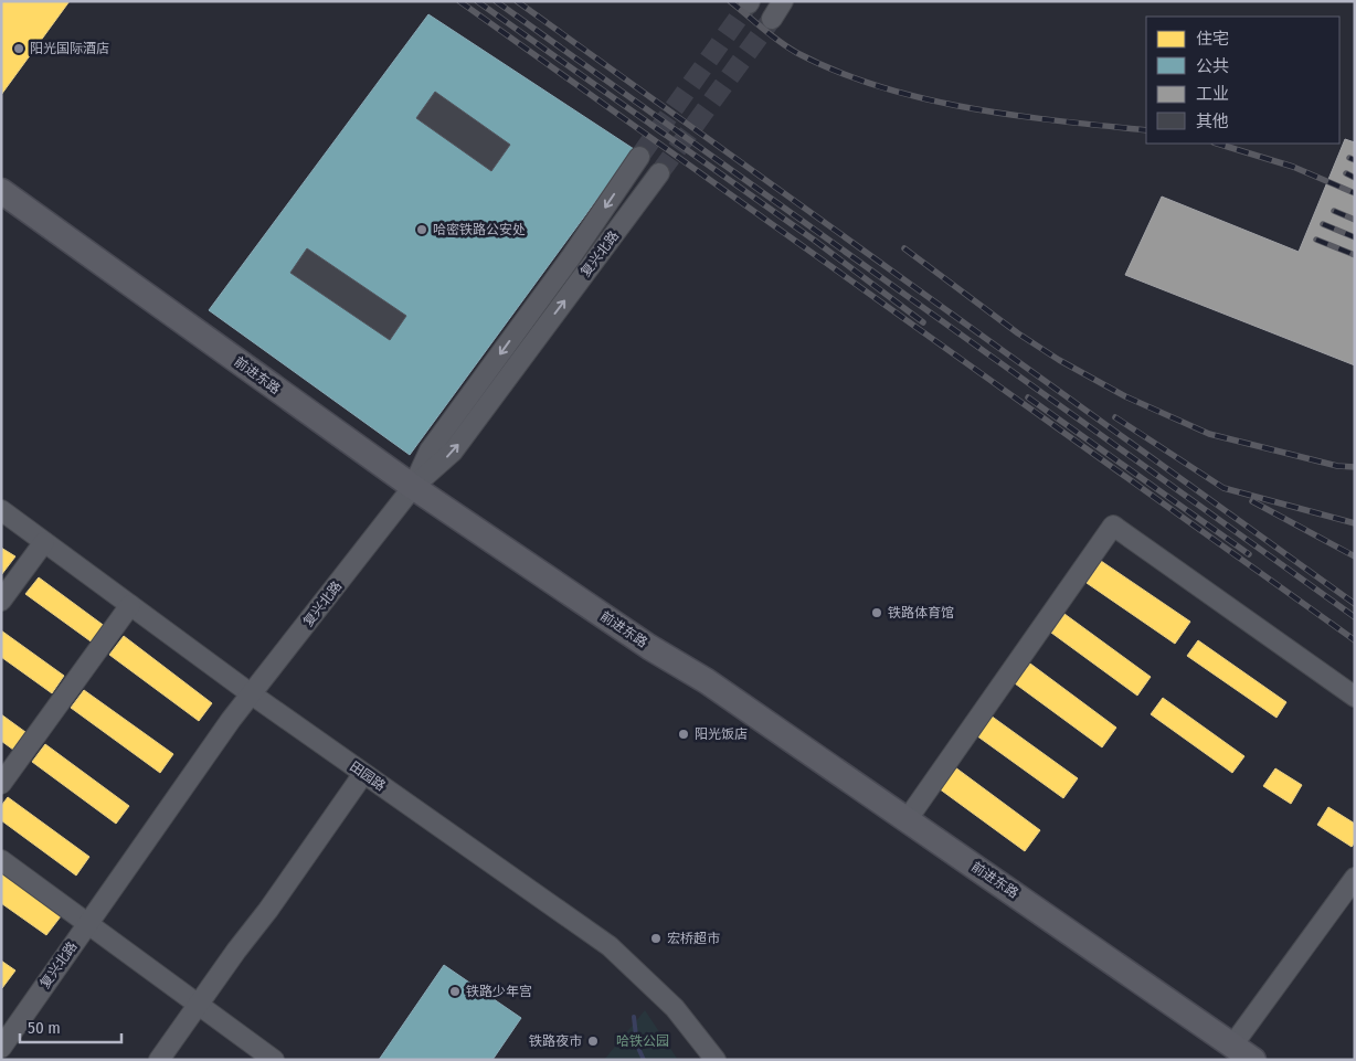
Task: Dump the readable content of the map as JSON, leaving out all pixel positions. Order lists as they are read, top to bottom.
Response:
{
  "streets": {
    "main road": ["前进东路"],
    "street": ["复兴北路", "田园路"]
  },
  "crossings": [
    ["复兴北路", "前进东路"],
    ["复兴北路", "田园路"]
  ],
  "parks": ["哈铁公园"],
  "places": [
    "阳光国际酒店",
    "哈密铁路公安处",
    "铁路体育馆",
    "阳光饭店",
    "宏桥超市",
    "铁路少年宫",
    "铁路夜市"
  ],
  "legend": [
    "住宅",
    "公共",
    "工业",
    "其他"
  ],
  "scale_bar": "50 m"
}
